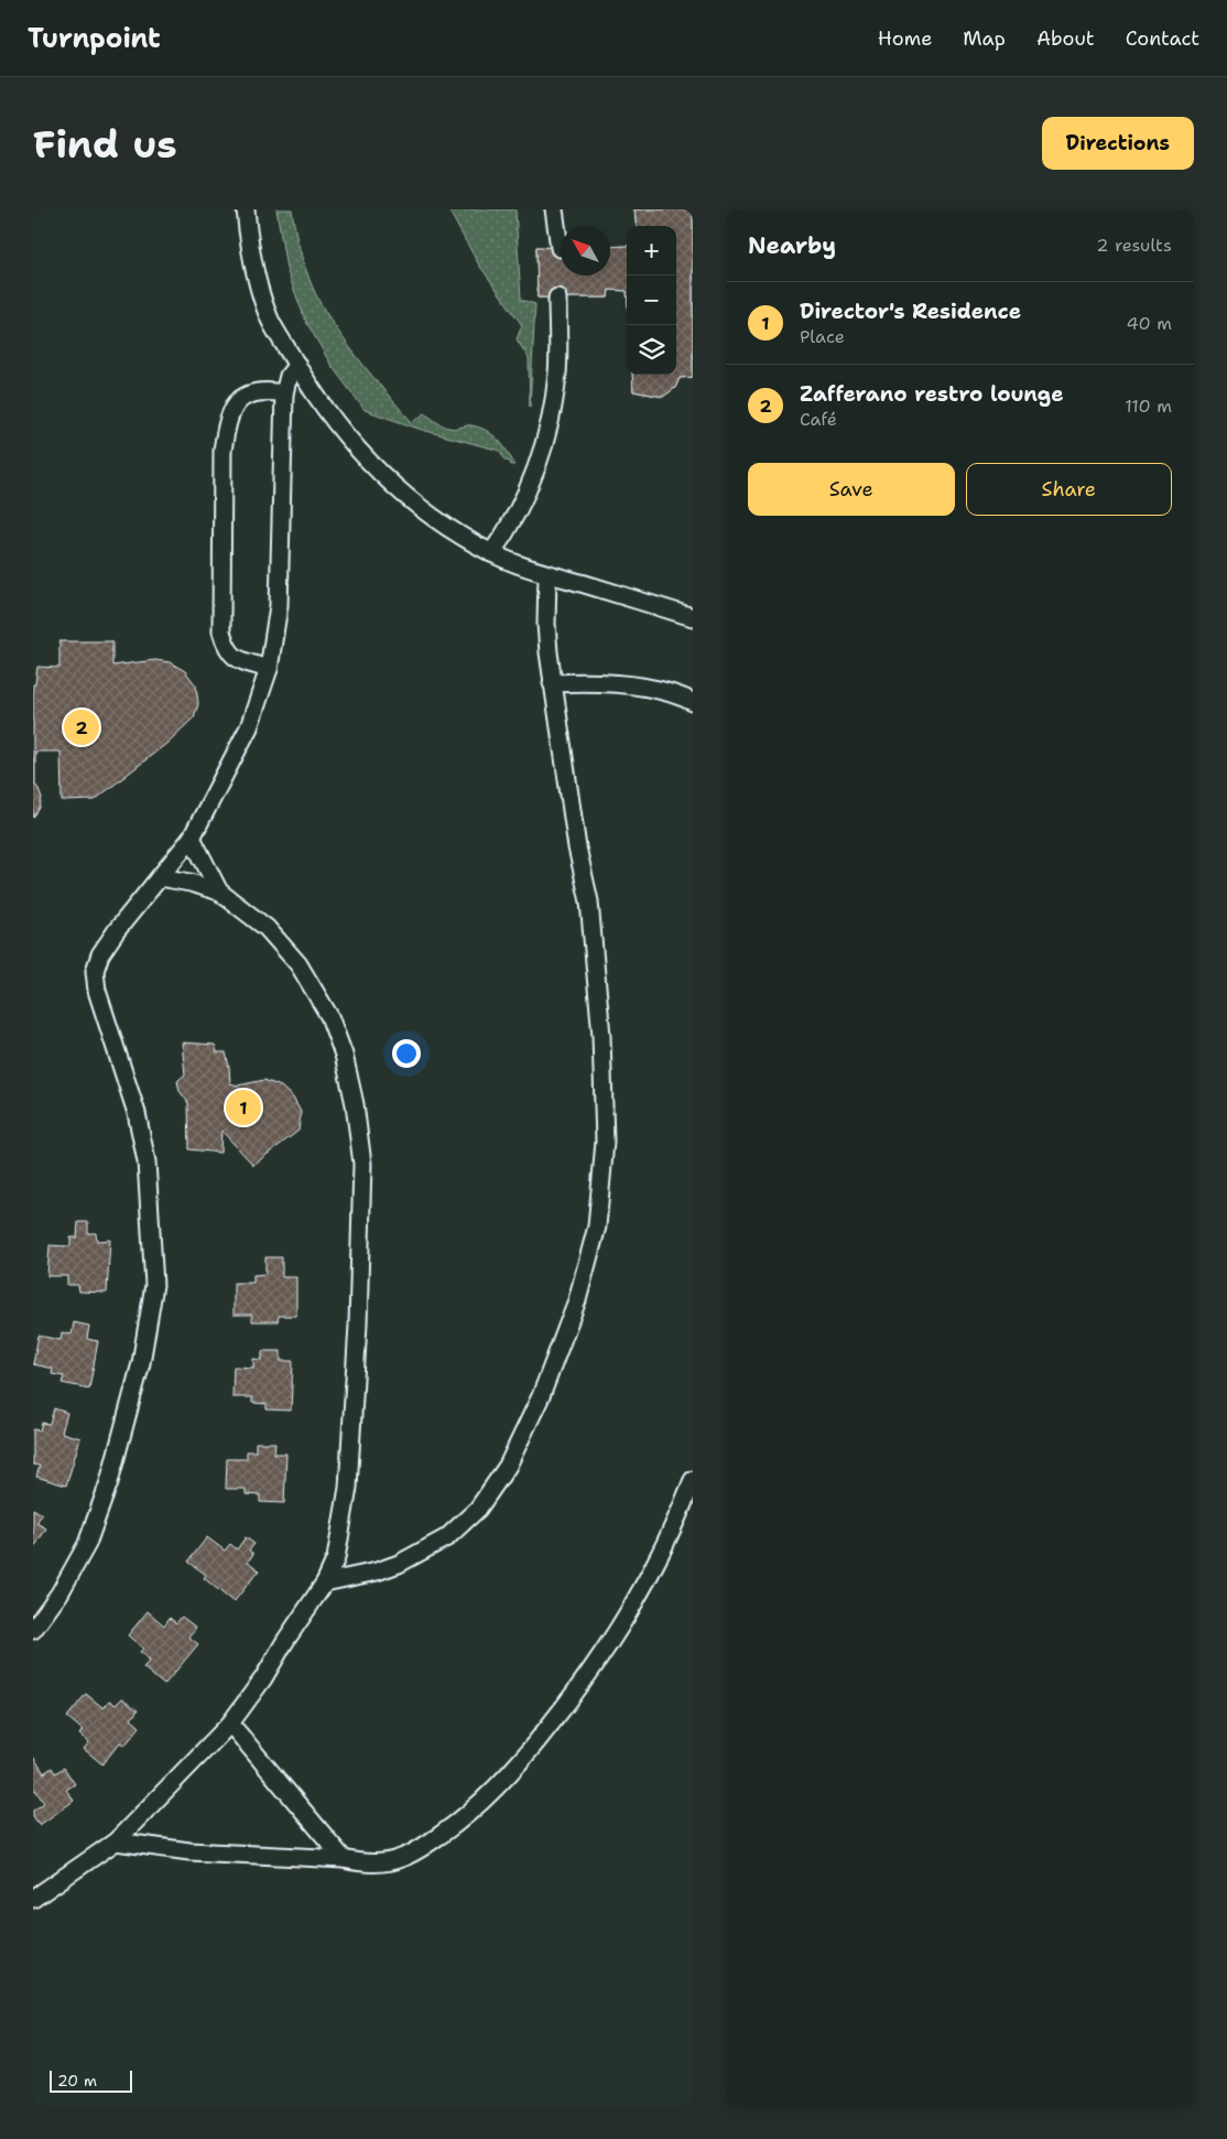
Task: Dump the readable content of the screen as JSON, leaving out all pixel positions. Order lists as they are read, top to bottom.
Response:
{
  "scale_bar": "20 m",
  "north": "top left",
  "page": {
    "header": "Turnpoint",
    "nav": [
      "Home",
      "Map",
      "About",
      "Contact"
    ],
    "buttons": [
      "Directions",
      ["Save", "Share"]
    ],
    "title": "Find us",
    "heading": ["Nearby", "2 results"],
    "map_buttons": ["+", "−"],
    "list": [
      {
        "mark": "1",
        "name": "Director's Residence",
        "note": "Place",
        "value": "40 m"
      },
      {
        "mark": "2",
        "name": "Zafferano restro lounge",
        "note": "Café",
        "value": "110 m"
      }
    ],
    "pins": ["2", "1"],
    "scale": "20 m"
  }
}
